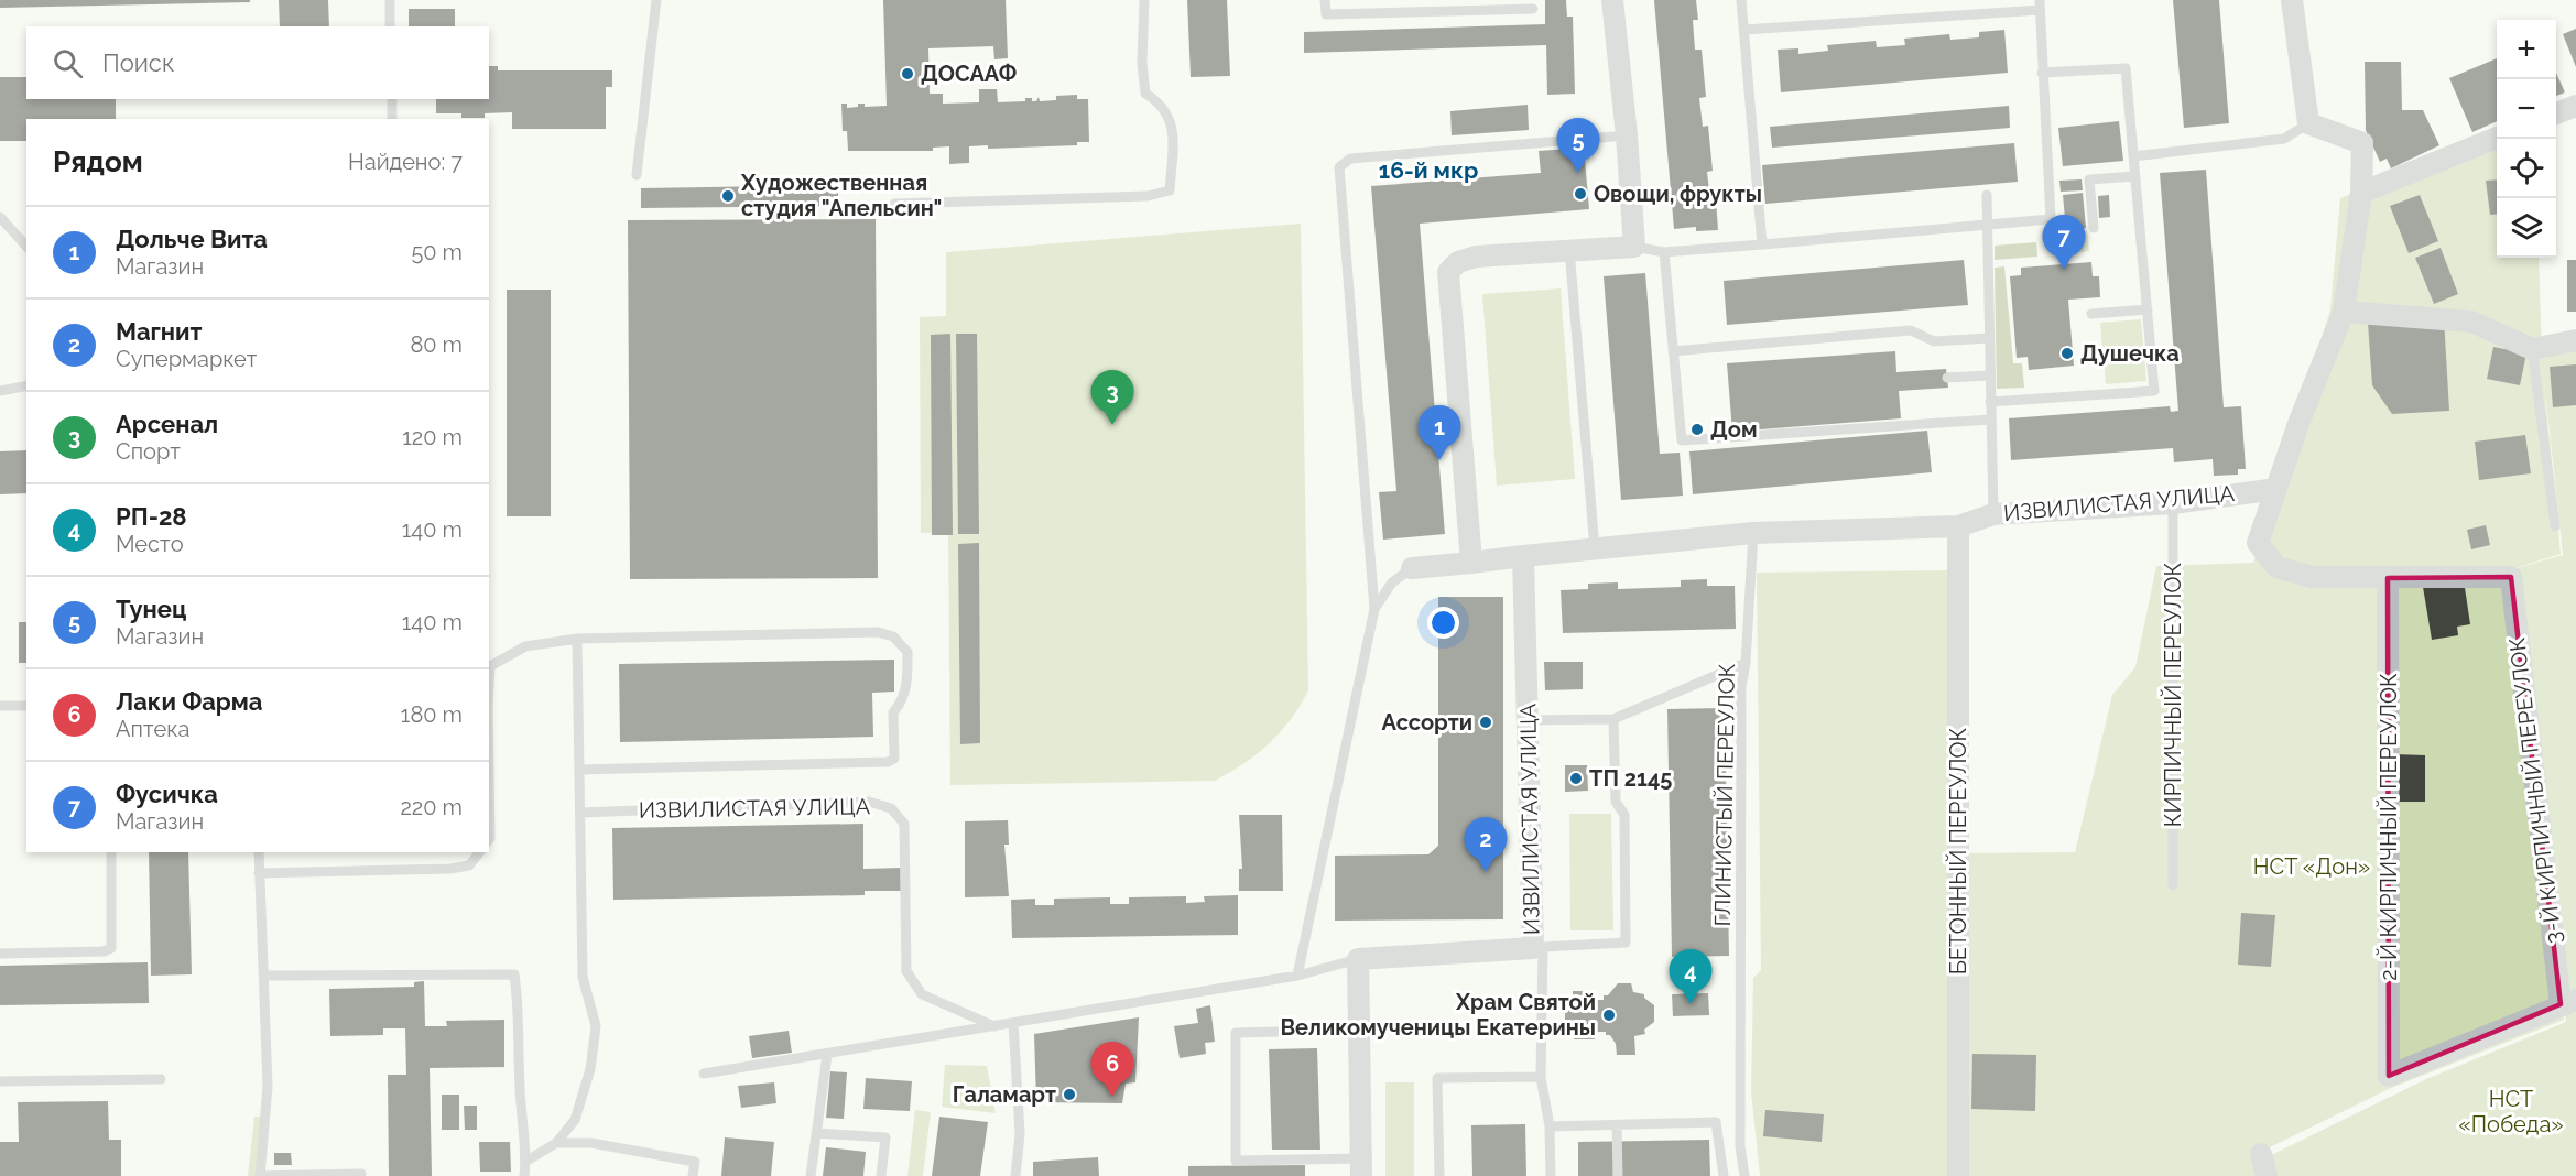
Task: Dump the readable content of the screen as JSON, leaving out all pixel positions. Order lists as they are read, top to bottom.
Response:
{
  "streets": {
    "street": [
      "ИЗВИЛИСТАЯ УЛИЦА",
      "3-Й КИРПИЧНЫЙ ПЕРЕУЛОК",
      "2-Й КИРПИЧНЫЙ ПЕРЕУЛОК",
      "БЕТОННЫЙ ПЕРЕУЛОК"
    ],
    "lane": ["КИРПИЧНЫЙ ПЕРЕУЛОК", "ГЛИНИСТЫЙ ПЕРЕУЛОК"]
  },
  "crossings": [
    ["ИЗВИЛИСТАЯ УЛИЦА", "КИРПИЧНЫЙ ПЕРЕУЛОК"],
    ["ИЗВИЛИСТАЯ УЛИЦА", "ГЛИНИСТЫЙ ПЕРЕУЛОК"],
    ["ИЗВИЛИСТАЯ УЛИЦА", "БЕТОННЫЙ ПЕРЕУЛОК"],
    ["3-Й КИРПИЧНЫЙ ПЕРЕУЛОК", "2-Й КИРПИЧНЫЙ ПЕРЕУЛОК"]
  ],
  "districts": ["16-й мкр"],
  "parks": ["НСТ «Дон»", "НСТ «Победа»"],
  "places": [
    "ДОСААФ",
    "Овощи, фрукты",
    "Художественная студия \"Апельсин\"",
    "Душечка",
    "Дом",
    "Ассорти",
    "ТП 2145",
    "Храм Святой Великомученицы Екатерины",
    "Галамарт"
  ],
  "page": {
    "map_buttons": ["+", "−"],
    "search": "Поиск",
    "pins": [
      "5",
      "7",
      "3",
      "1",
      "2",
      "4",
      "6"
    ],
    "heading": ["Рядом", "Найдено: 7"],
    "list": [
      {
        "mark": "1",
        "name": "Дольче Вита",
        "note": "Магазин",
        "value": "50 m"
      },
      {
        "mark": "2",
        "name": "Магнит",
        "note": "Супермаркет",
        "value": "80 m"
      },
      {
        "mark": "3",
        "name": "Арсенал",
        "note": "Спорт",
        "value": "120 m"
      },
      {
        "mark": "4",
        "name": "РП-28",
        "note": "Место",
        "value": "140 m"
      },
      {
        "mark": "5",
        "name": "Тунец",
        "note": "Магазин",
        "value": "140 m"
      },
      {
        "mark": "6",
        "name": "Лаки Фарма",
        "note": "Аптека",
        "value": "180 m"
      },
      {
        "mark": "7",
        "name": "Фусичка",
        "note": "Магазин",
        "value": "220 m"
      }
    ]
  }
}
